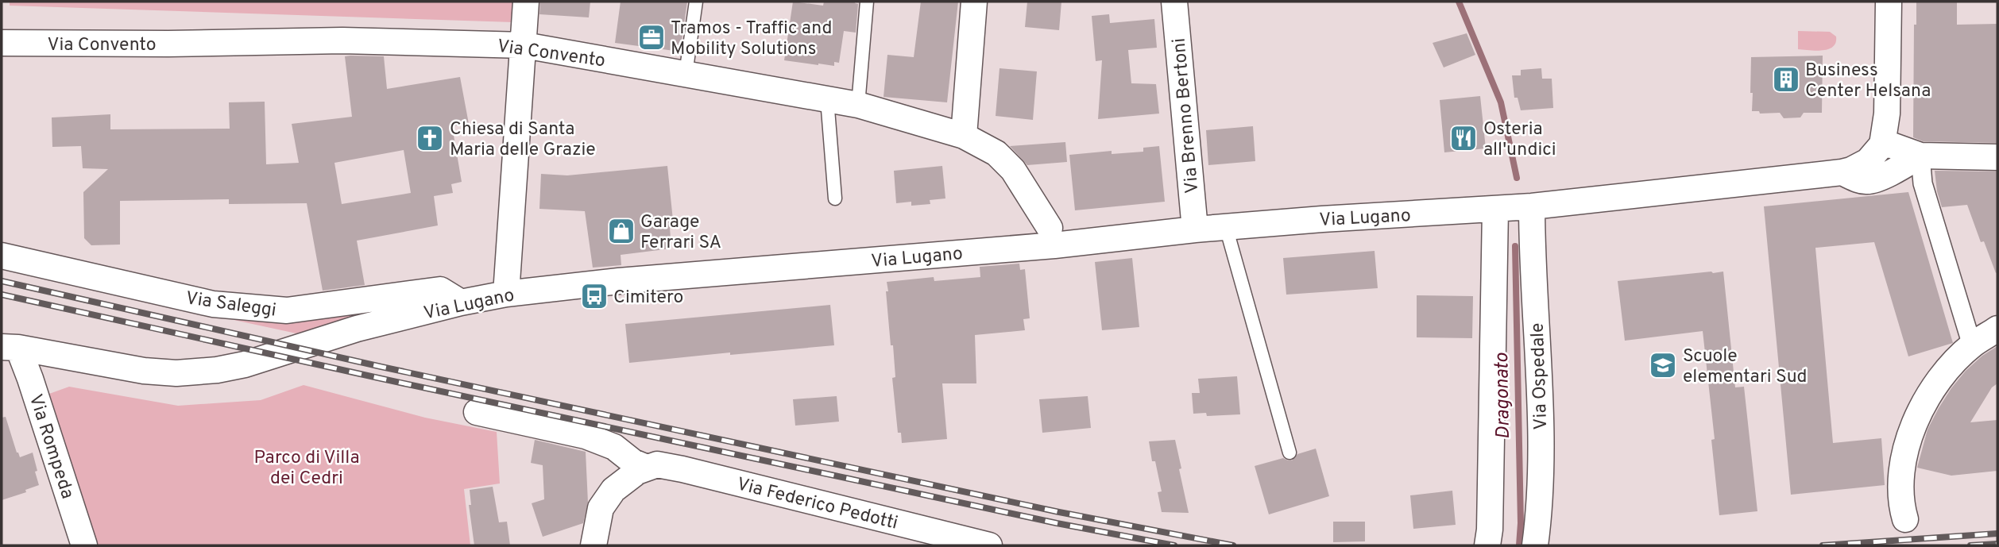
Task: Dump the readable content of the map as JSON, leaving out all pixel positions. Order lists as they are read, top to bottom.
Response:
{
  "streets": {
    "street": [
      "Via Convento",
      "Via Brenno Bertoni",
      "Via Lugano",
      "Via Saleggi",
      "Via Ospedale",
      "Via Rompeda",
      "Via Federico Pedotti"
    ]
  },
  "crossings": [
    ["Via Brenno Bertoni", "Via Lugano"],
    ["Via Lugano", "Via Saleggi"],
    ["Via Lugano", "Via Ospedale"],
    ["Via Lugano", "Via Rompeda"]
  ],
  "water": ["Dragonato"],
  "parks": ["Parco di Villa dei Cedri"],
  "places": {
    "office": ["Tramos - Traffic and Mobility Solutions"],
    "building": ["Business Center Helsana"],
    "church": ["Chiesa di Santa Maria delle Grazie"],
    "restaurant": ["Osteria all'undici"],
    "shop": ["Garage Ferrari SA"],
    "bus stop": ["Cimitero"],
    "school or university": ["Scuole elementari Sud"]
  }
}
